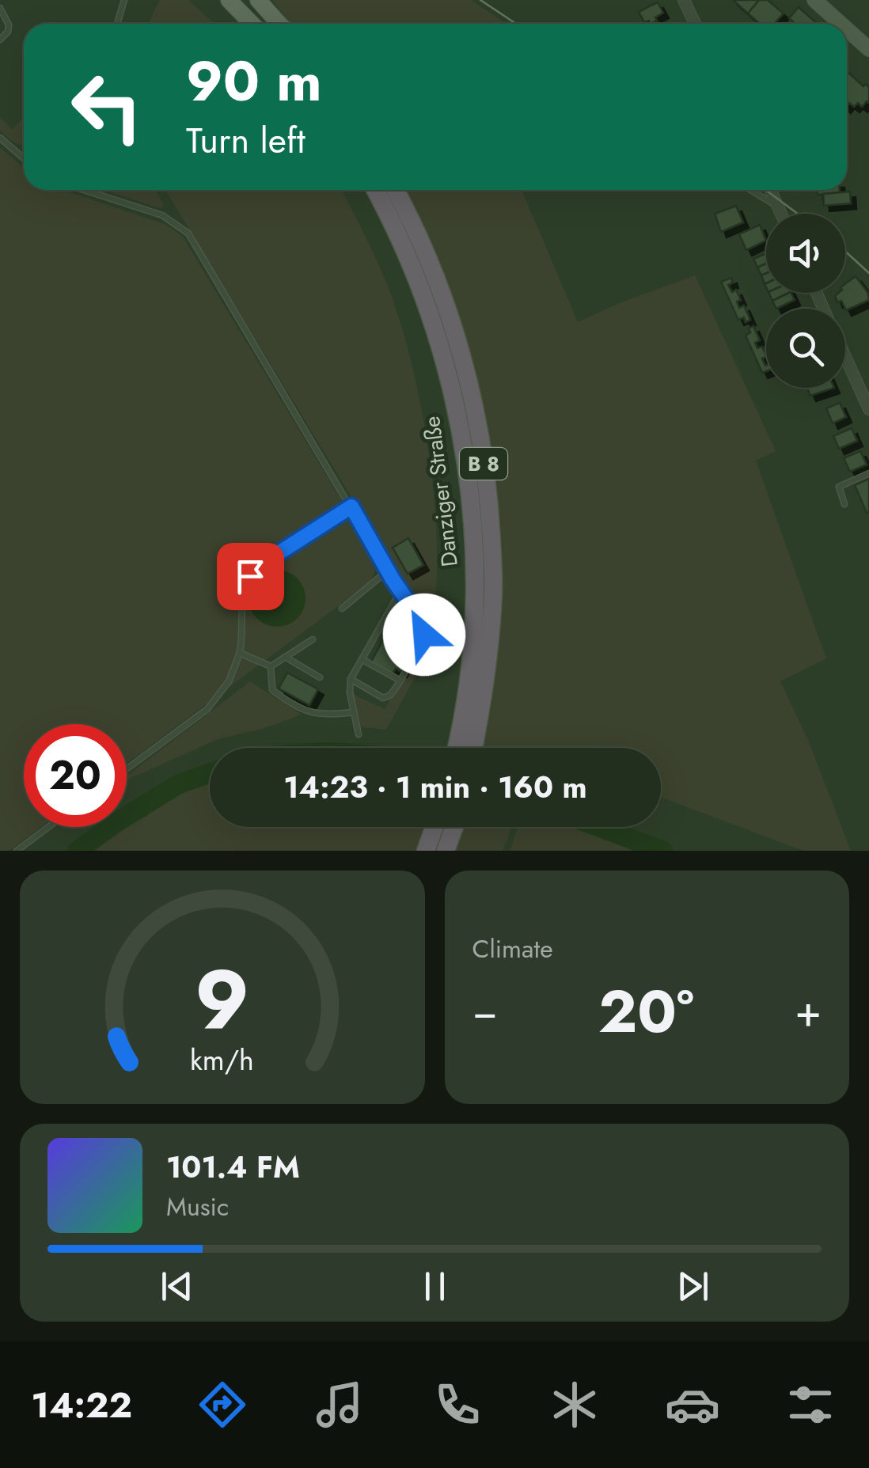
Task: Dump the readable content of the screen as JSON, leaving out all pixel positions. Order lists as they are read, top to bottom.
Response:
{
  "streets": {
    "highway": ["B 8", "Danziger Straße"]
  },
  "page": {
    "turn": ["90 m", "Turn left"],
    "limit": "20",
    "trip": "14:23 · 1 min · 160 m",
    "tile": "Climate",
    "heat": ["−", "20°", "+"],
    "song": ["101.4 FM", "Music"],
    "tabs": "14:22",
    "gauge": ["9", "km/h"]
  }
}
